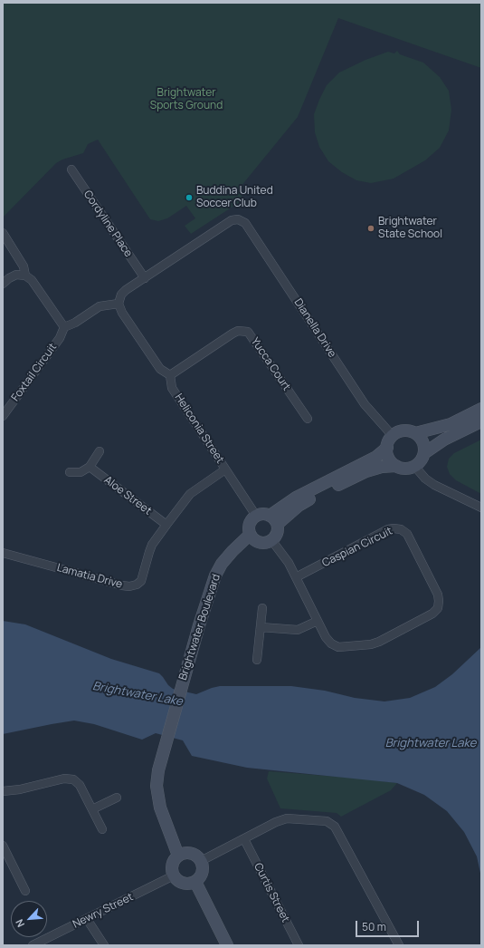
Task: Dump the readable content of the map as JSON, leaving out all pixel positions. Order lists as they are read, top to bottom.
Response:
{
  "streets": {
    "street": [
      "Cordyline Place",
      "Dianella Drive",
      "Yucca Court",
      "Foxtail Circuit",
      "Heliconia Street",
      "Aloe Street",
      "Caspian Circuit",
      "Lamatia Drive",
      "Brightwater Boulevard",
      "Curtis Street",
      "Newry Street"
    ]
  },
  "crossings": [
    ["Cordyline Place", "Dianella Drive"],
    ["Yucca Court", "Heliconia Street"],
    ["Heliconia Street", "Caspian Circuit"],
    ["Heliconia Street", "Lamatia Drive"],
    ["Heliconia Street", "Brightwater Boulevard"],
    ["Aloe Street", "Lamatia Drive"],
    ["Caspian Circuit", "Brightwater Boulevard"],
    ["Brightwater Boulevard", "Newry Street"]
  ],
  "water": ["Brightwater Lake"],
  "parks": ["Brightwater Sports Ground"],
  "places": ["Buddina United Soccer Club", "Brightwater State School"],
  "scale_bar": "50 m",
  "north": "bottom left"
}
